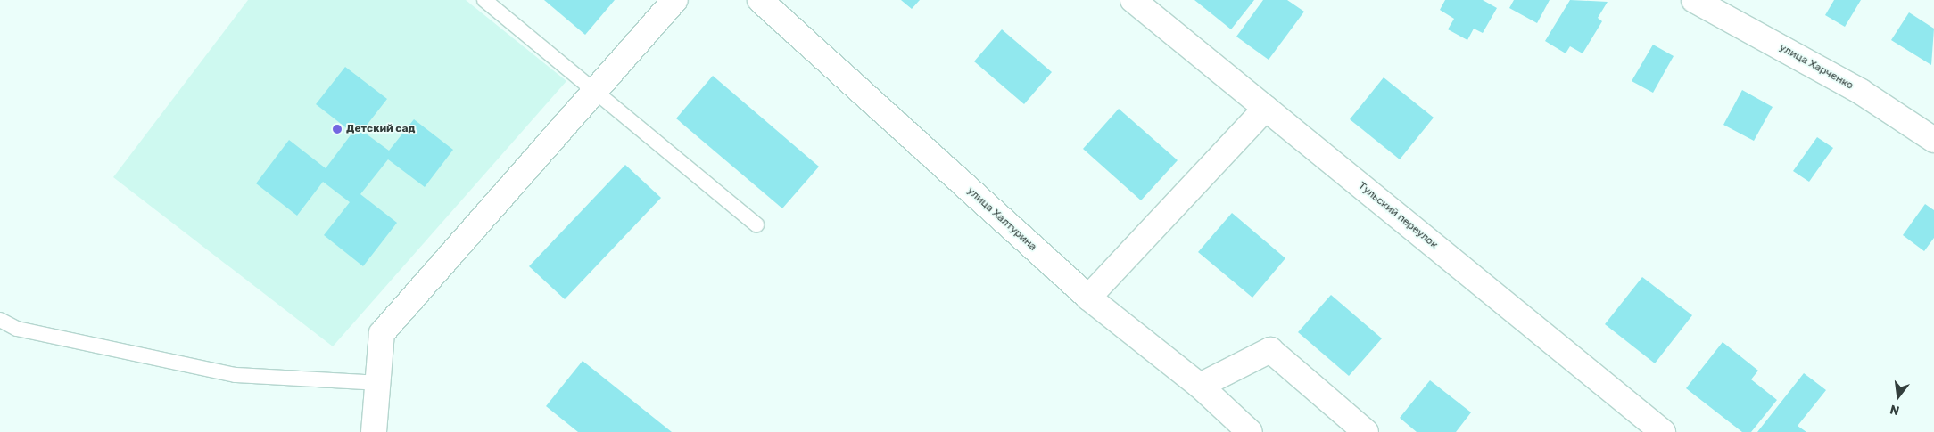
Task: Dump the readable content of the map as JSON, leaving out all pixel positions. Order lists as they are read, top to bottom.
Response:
{
  "streets": {
    "street": ["улица Харченко", "Тульский переулок", "улица Халтурина"]
  },
  "places": ["Детский сад"],
  "north": "bottom"
}
